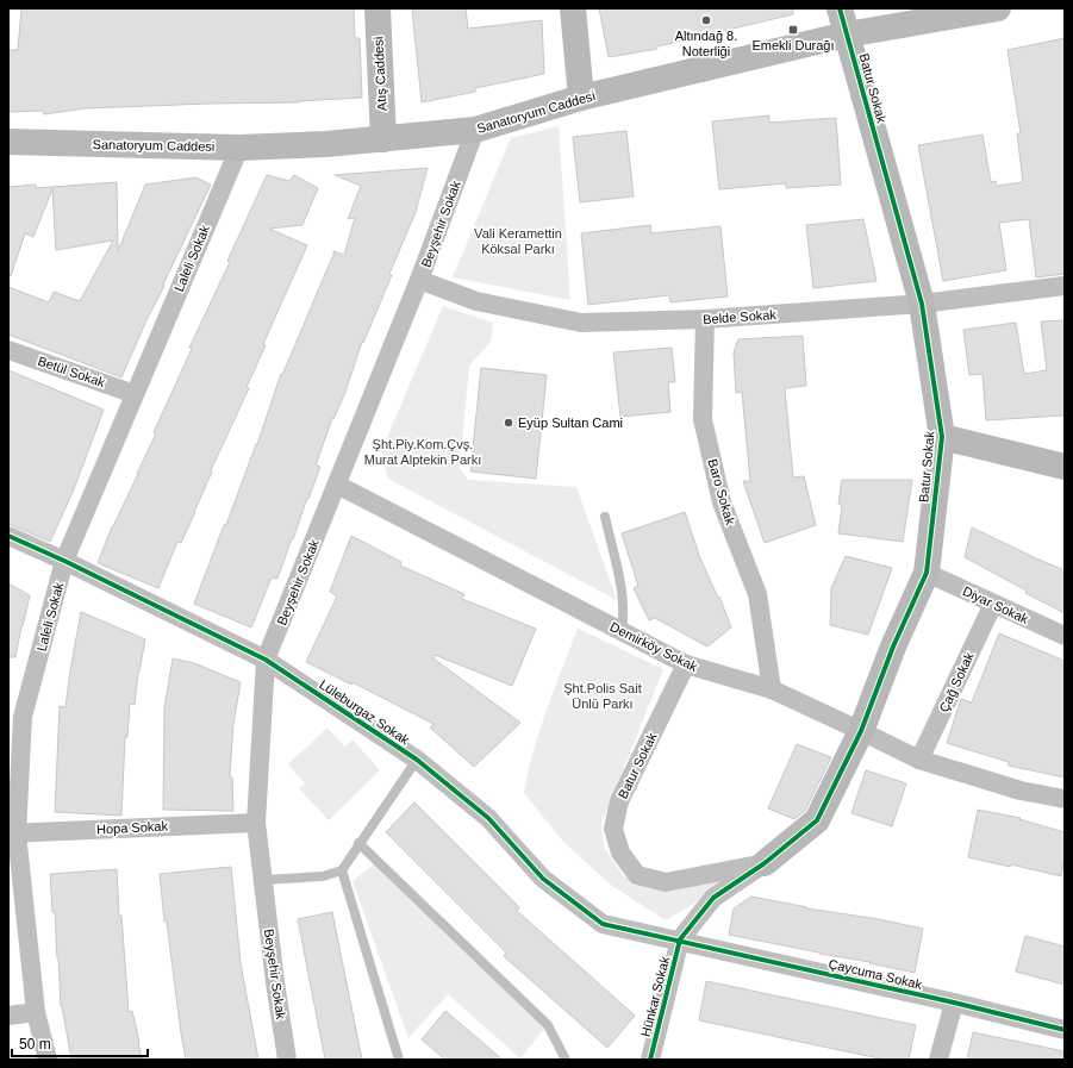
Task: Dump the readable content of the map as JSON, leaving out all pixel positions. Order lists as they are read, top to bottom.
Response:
{
  "streets": {
    "street": [
      "Atış Caddesi",
      "Batur Sokak",
      "Sanatoryum Caddesi",
      "Beyşehir Sokak",
      "Laleli Sokak",
      "Belde Sokak",
      "Betül Sokak",
      "Baro Sokak",
      "Diyar Sokak",
      "Demirköy Sokak",
      "Çağ Sokak",
      "Lüleburgaz Sokak",
      "Hopa Sokak",
      "Çaycuma Sokak",
      "Hünkar Sokak"
    ]
  },
  "crossings": [
    ["Atış Caddesi", "Sanatoryum Caddesi"],
    ["Batur Sokak", "Sanatoryum Caddesi"],
    ["Batur Sokak", "Belde Sokak"],
    ["Batur Sokak", "Diyar Sokak"],
    ["Batur Sokak", "Demirköy Sokak"],
    ["Batur Sokak", "Hünkar Sokak"],
    ["Sanatoryum Caddesi", "Beyşehir Sokak"],
    ["Sanatoryum Caddesi", "Laleli Sokak"],
    ["Beyşehir Sokak", "Belde Sokak"],
    ["Beyşehir Sokak", "Demirköy Sokak"],
    ["Beyşehir Sokak", "Lüleburgaz Sokak"],
    ["Beyşehir Sokak", "Hopa Sokak"],
    ["Laleli Sokak", "Betül Sokak"],
    ["Laleli Sokak", "Lüleburgaz Sokak"],
    ["Laleli Sokak", "Hopa Sokak"],
    ["Belde Sokak", "Baro Sokak"],
    ["Baro Sokak", "Demirköy Sokak"],
    ["Diyar Sokak", "Çağ Sokak"],
    ["Demirköy Sokak", "Çağ Sokak"],
    ["Lüleburgaz Sokak", "Çaycuma Sokak"],
    ["Lüleburgaz Sokak", "Hünkar Sokak"],
    ["Çaycuma Sokak", "Hünkar Sokak"]
  ],
  "parks": ["Vali Keramettin Köksal Parkı", "Şht.Piy.Kom.Çvş. Murat Alptekin Parkı", "Şht.Polis Sait Ünlü Parkı"],
  "places": {
    "other": ["Altındağ 8. Noterliği", "Eyüp Sultan Cami"],
    "transit": ["Emekli Durağı"]
  },
  "scale_bar": "50 m"
}
